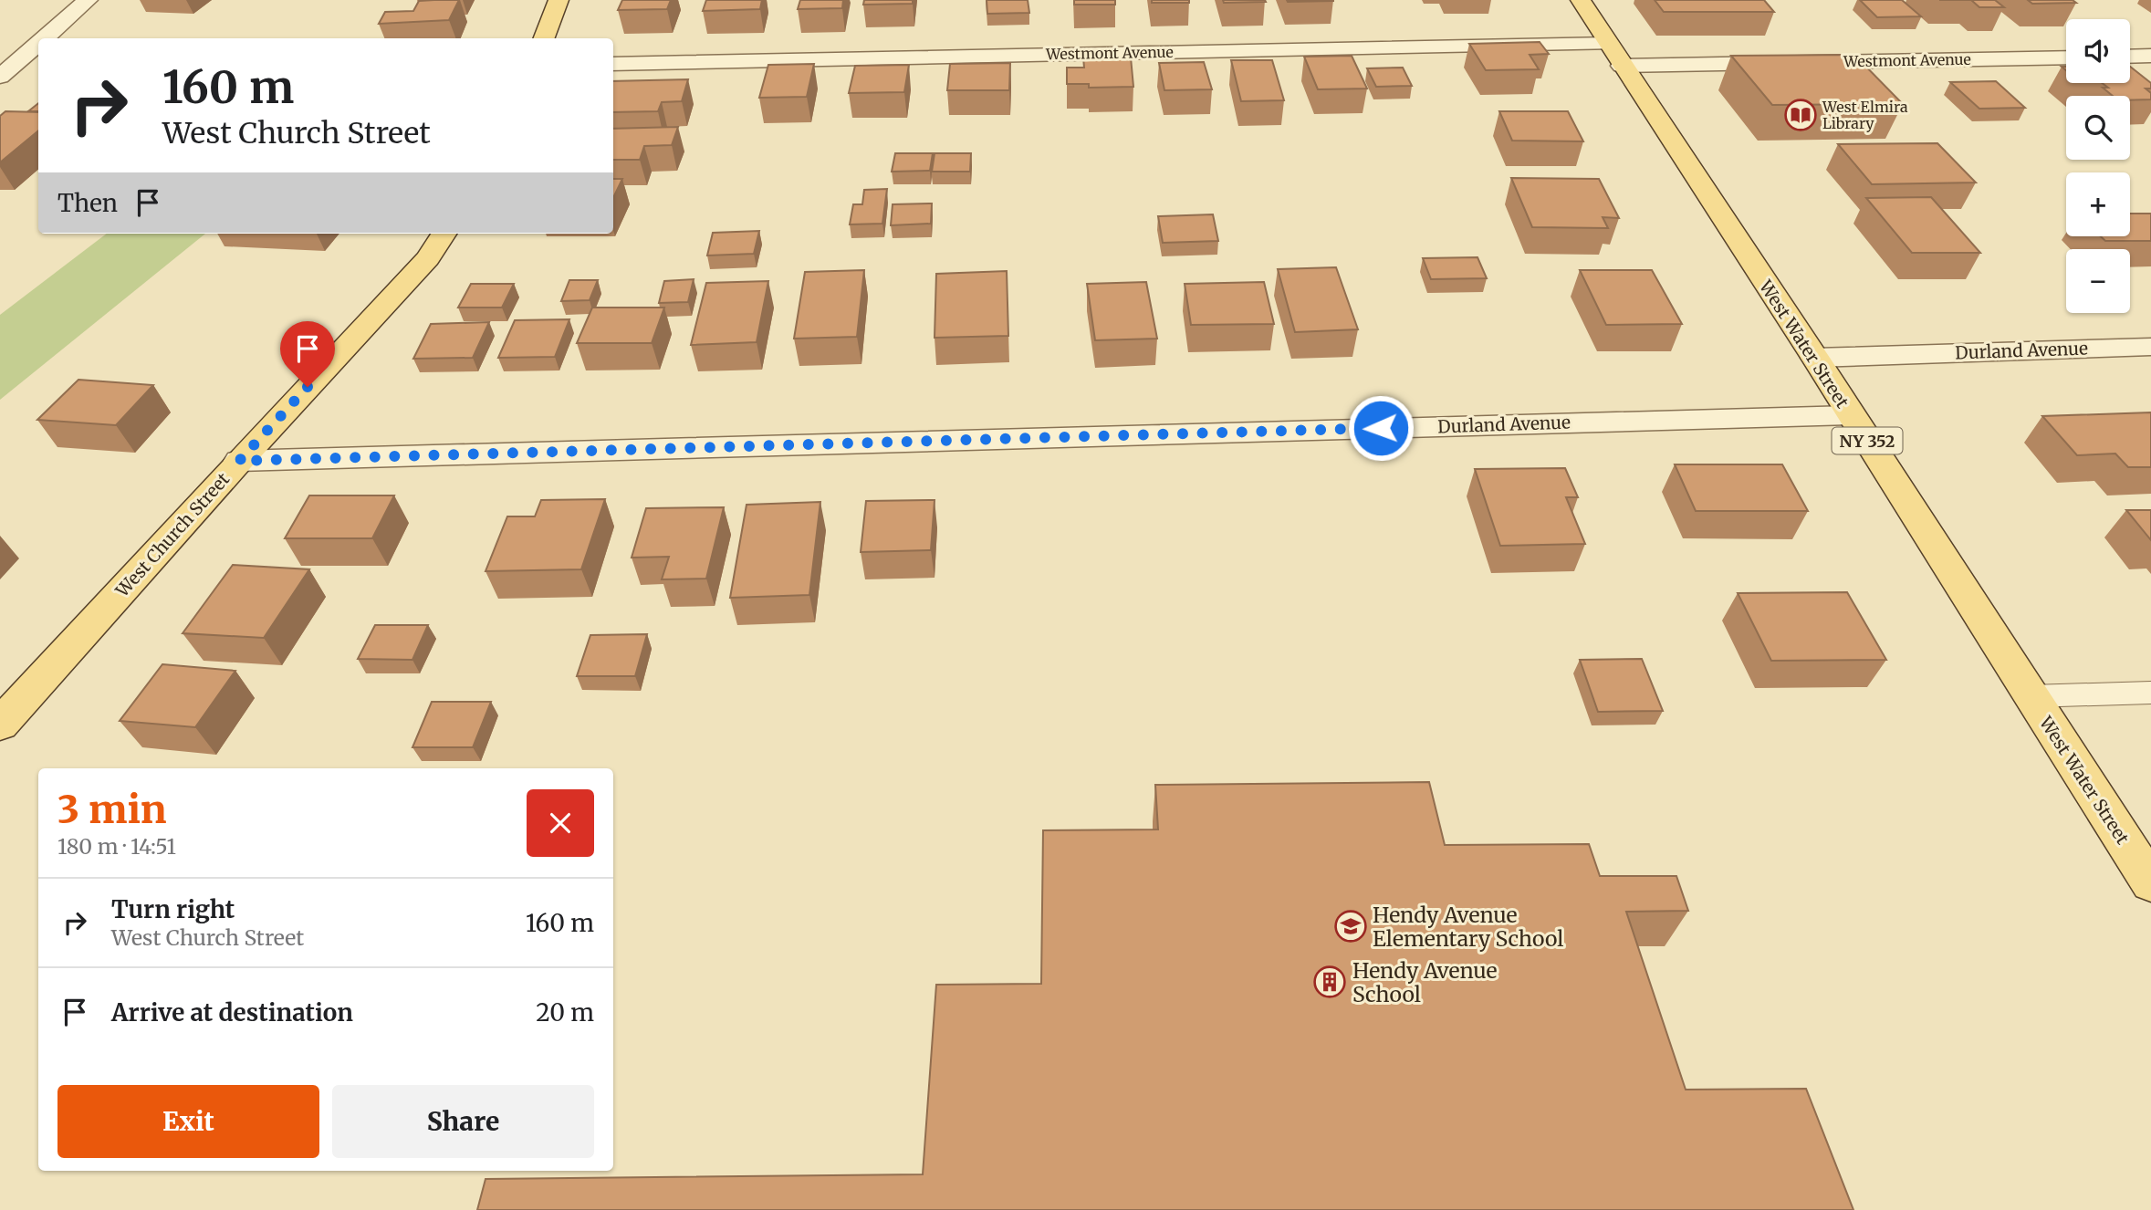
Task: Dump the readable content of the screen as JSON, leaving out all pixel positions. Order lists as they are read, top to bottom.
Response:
{
  "streets": {
    "main road": ["West Water Street", "NY 352", "West Church Street"],
    "street": ["Westmont Avenue", "Durland Avenue"]
  },
  "crossings": [
    ["Westmont Avenue", "West Water Street"],
    ["West Water Street", "Durland Avenue"],
    ["Durland Avenue", "West Church Street"]
  ],
  "places": {
    "library": ["West Elmira Library"],
    "school or university": ["Hendy Avenue Elementary School"],
    "building": ["Hendy Avenue School"]
  },
  "page": {
    "map_buttons": ["+", "−"],
    "turn": ["160 m", "West Church Street"],
    "then": "Then",
    "heading": ["3 min", "180 m · 14:51"],
    "list": [
      {
        "name": "Turn right",
        "note": "West Church Street",
        "value": "160 m"
      },
      {
        "name": "Arrive at destination",
        "value": "20 m"
      }
    ],
    "buttons": ["Exit", "Share"]
  }
}
